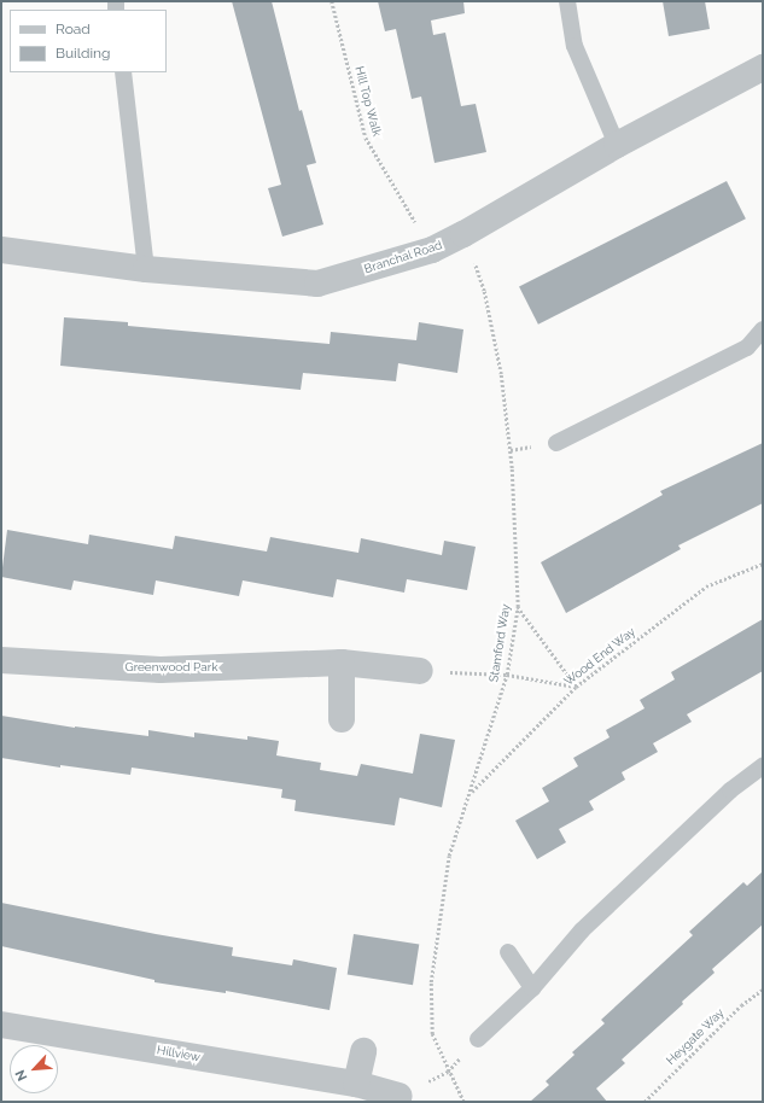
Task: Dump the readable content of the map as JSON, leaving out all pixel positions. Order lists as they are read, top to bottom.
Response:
{
  "streets": {
    "street": ["Branchal Road", "Greenwood Park", "Hillview"],
    "path": [
      "Hill Top Walk",
      "Stamford Way",
      "Wood End Way",
      "Heygate Way"
    ]
  },
  "crossings": [
    ["Hill Top Walk", "Branchal Road"],
    ["Branchal Road", "Stamford Way"],
    ["Stamford Way", "Wood End Way"]
  ],
  "legend": ["Road", "Building"],
  "north": "bottom left"
}
